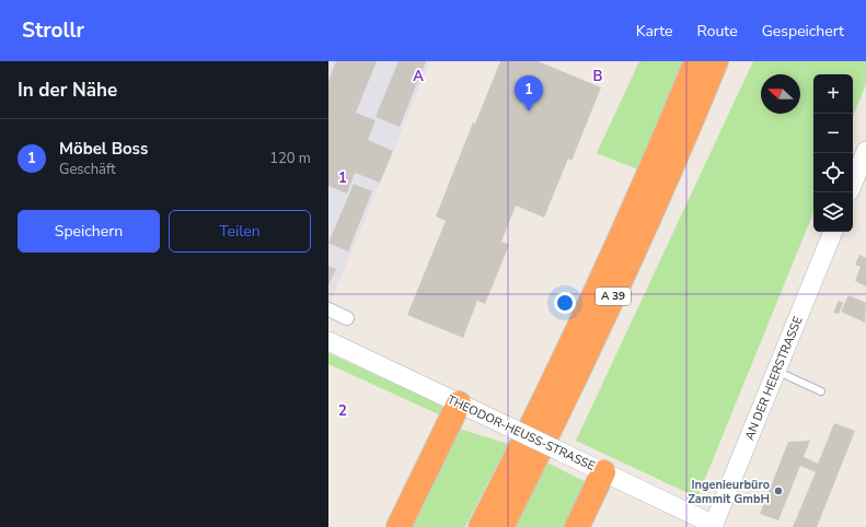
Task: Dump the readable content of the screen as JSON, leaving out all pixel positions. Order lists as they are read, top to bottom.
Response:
{
  "streets": {
    "highway": ["A 39"],
    "street": ["AN DER HEERSTRASSE", "THEODOR-HEUSS-STRASSE"]
  },
  "crossings": [
    ["AN DER HEERSTRASSE", "THEODOR-HEUSS-STRASSE"]
  ],
  "places": ["Ingenieurbüro Zammit GmbH"],
  "north": "left",
  "page": {
    "header": "Strollr",
    "nav": ["Karte", "Route", "Gespeichert"],
    "heading": "In der Nähe",
    "map_buttons": ["+", "−"],
    "pins": "1",
    "list": [
      {
        "mark": "1",
        "name": "Möbel Boss",
        "note": "Geschäft",
        "value": "120 m"
      }
    ],
    "buttons": ["Speichern", "Teilen"]
  },
  "grid": {
    "columns": ["A", "B"],
    "rows": ["1", "2"]
  }
}
